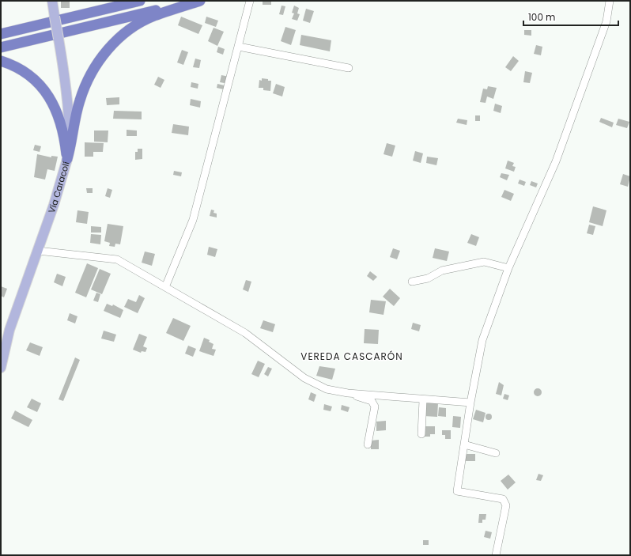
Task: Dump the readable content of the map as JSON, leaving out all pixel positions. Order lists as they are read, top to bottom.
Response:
{
  "streets": {
    "main road": ["Vía Caracolí"]
  },
  "districts": ["VEREDA CASCARÓN"],
  "scale_bar": "100 m"
}
